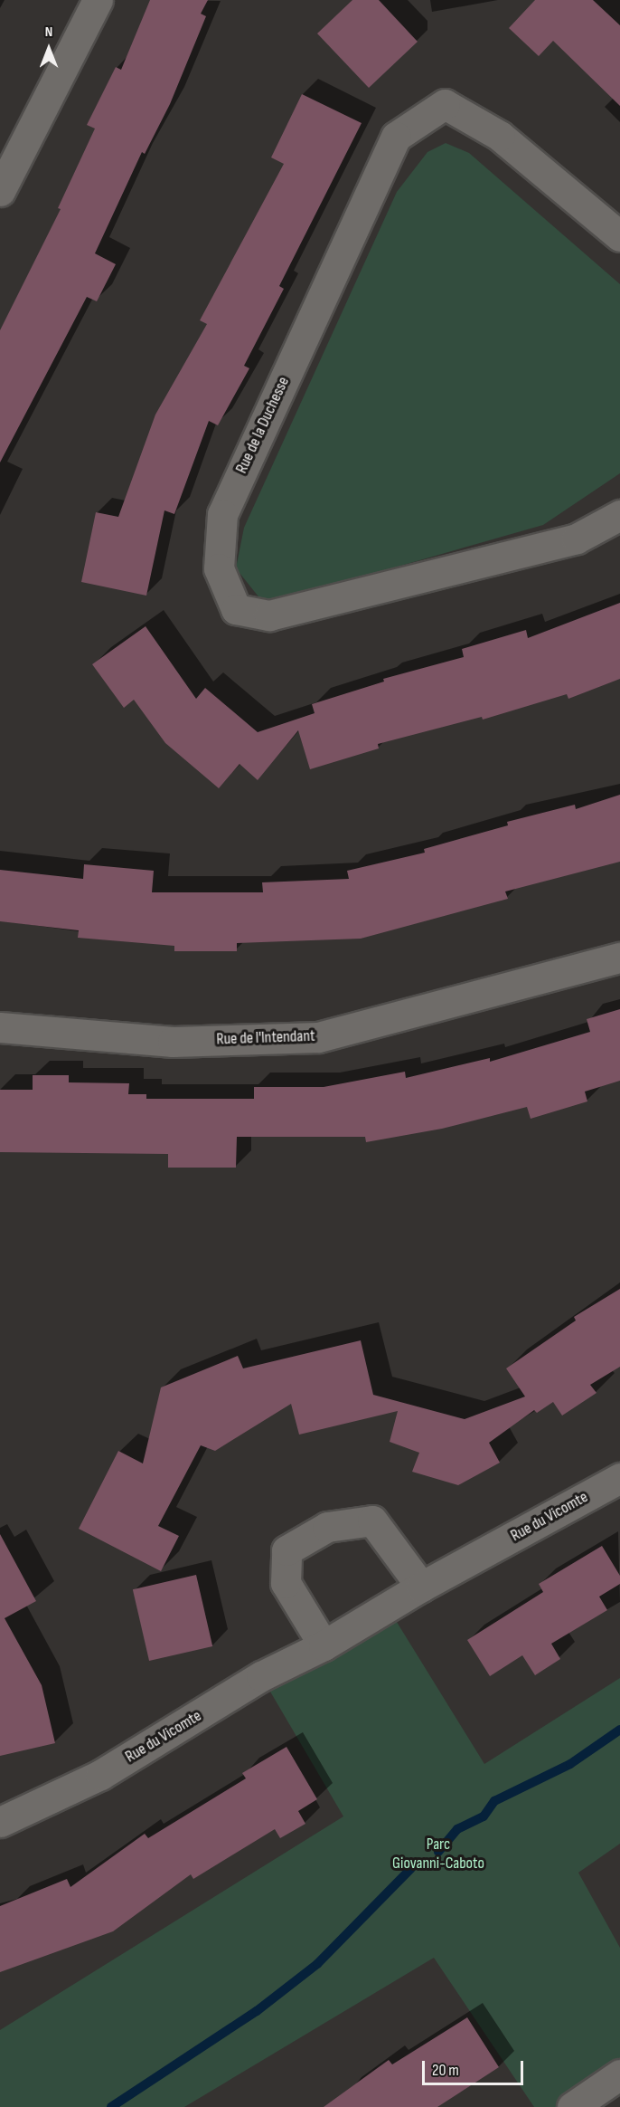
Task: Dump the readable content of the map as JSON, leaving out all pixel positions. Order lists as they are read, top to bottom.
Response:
{
  "streets": {
    "street": ["Rue de la Duchesse", "Rue de l'Intendant", "Rue du Vicomte"]
  },
  "parks": ["Parc Giovanni-Caboto"],
  "scale_bar": "20 m",
  "north": "top"
}
